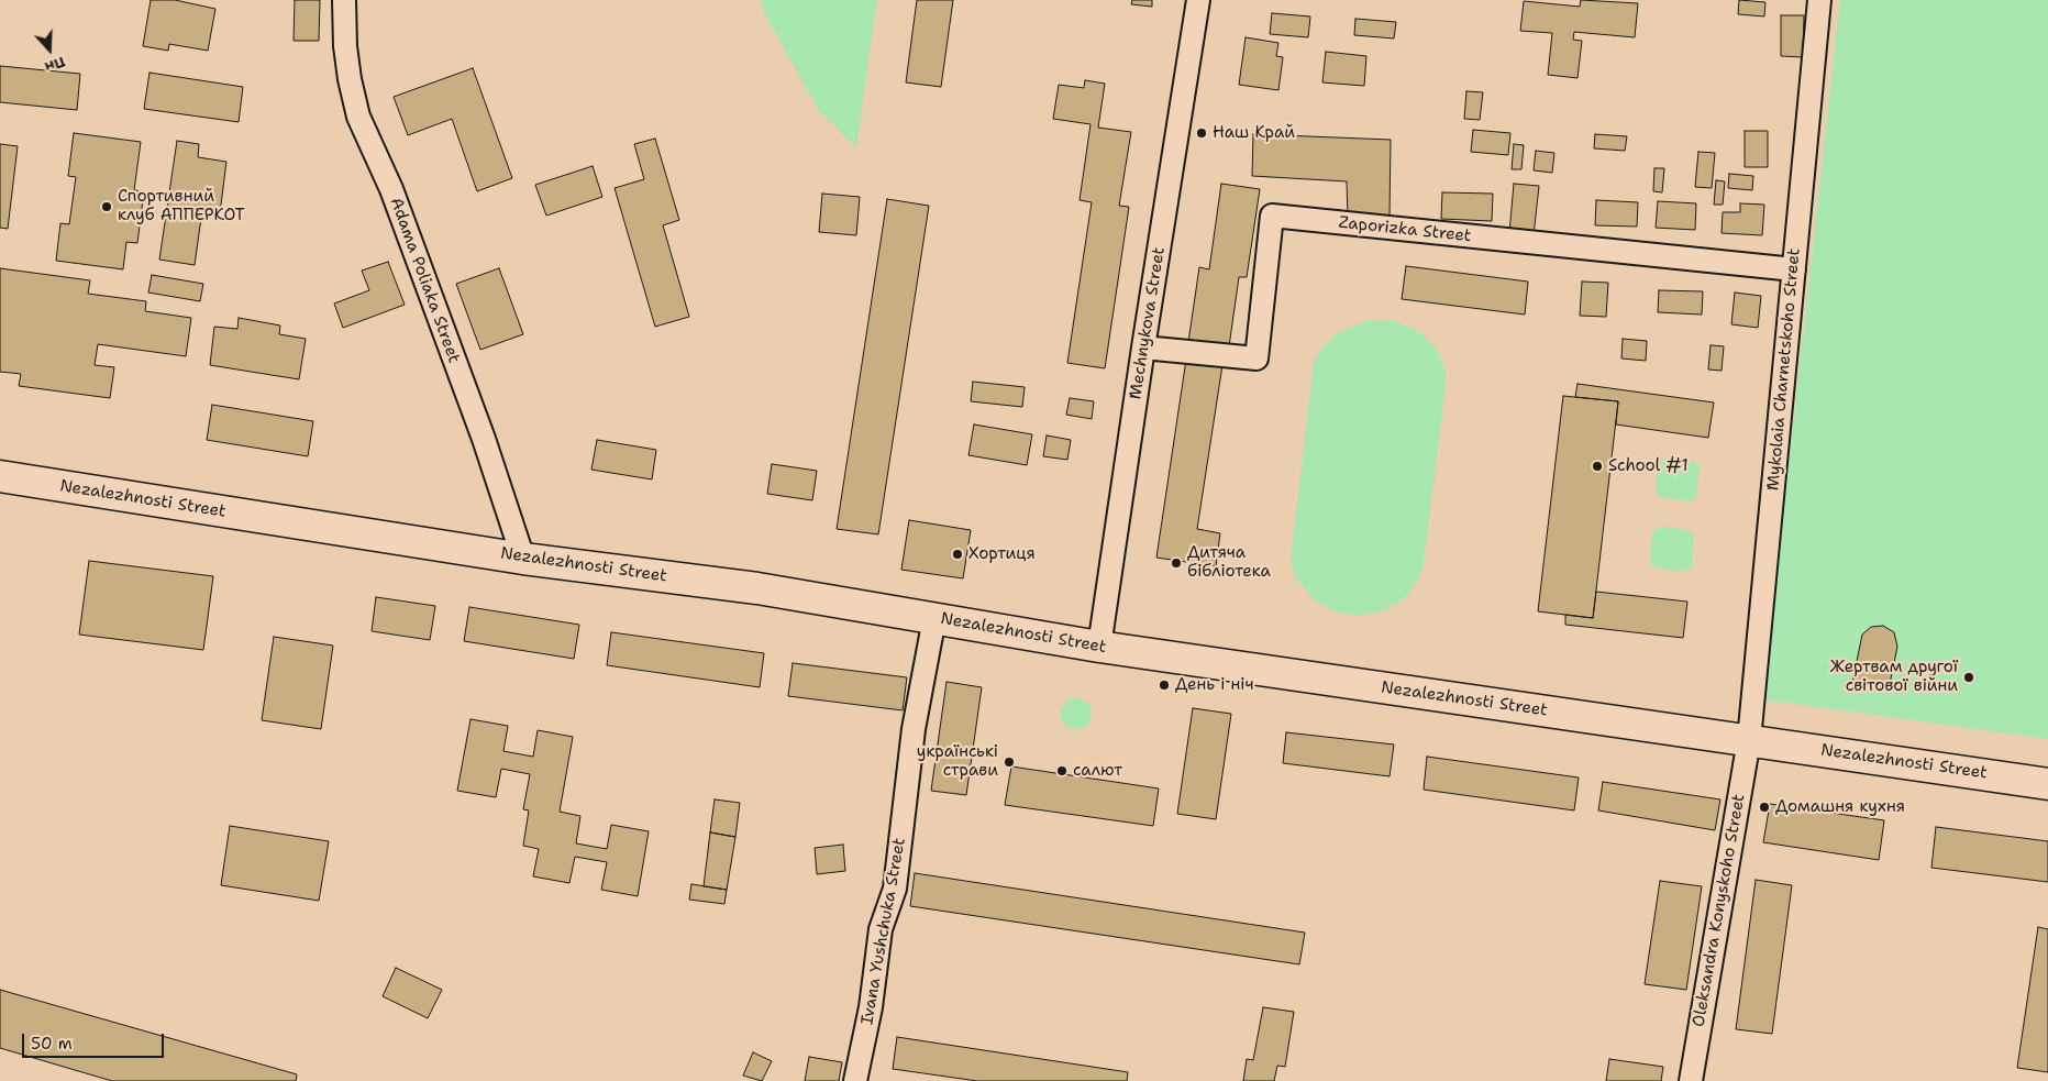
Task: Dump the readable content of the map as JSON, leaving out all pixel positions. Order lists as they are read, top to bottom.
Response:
{
  "streets": {
    "main road": ["Nezalezhnosti Street"],
    "street": [
      "Zaporizka Street",
      "Adama Poliaka Street",
      "Mechnykova Street",
      "Mykolaia Charnetskoho Street",
      "Oleksandra Konyskoho Street",
      "Ivana Yushchuka Street"
    ]
  },
  "crossings": [
    ["Zaporizka Street", "Mechnykova Street"],
    ["Zaporizka Street", "Mykolaia Charnetskoho Street"],
    ["Adama Poliaka Street", "Nezalezhnosti Street"],
    ["Mechnykova Street", "Nezalezhnosti Street"],
    ["Mykolaia Charnetskoho Street", "Nezalezhnosti Street"],
    ["Mykolaia Charnetskoho Street", "Oleksandra Konyskoho Street"],
    ["Nezalezhnosti Street", "Oleksandra Konyskoho Street"],
    ["Nezalezhnosti Street", "Ivana Yushchuka Street"]
  ],
  "places": [
    "Наш Край",
    "Спортивний клуб АППЕРКОТ",
    "School #1",
    "Хортиця",
    "Дитяча бібліотека",
    "Жертвам другої світової війни",
    "День і ніч",
    "українські страви",
    "салют",
    "Домашня кухня"
  ],
  "scale_bar": "50 m",
  "north": "bottom"
}
